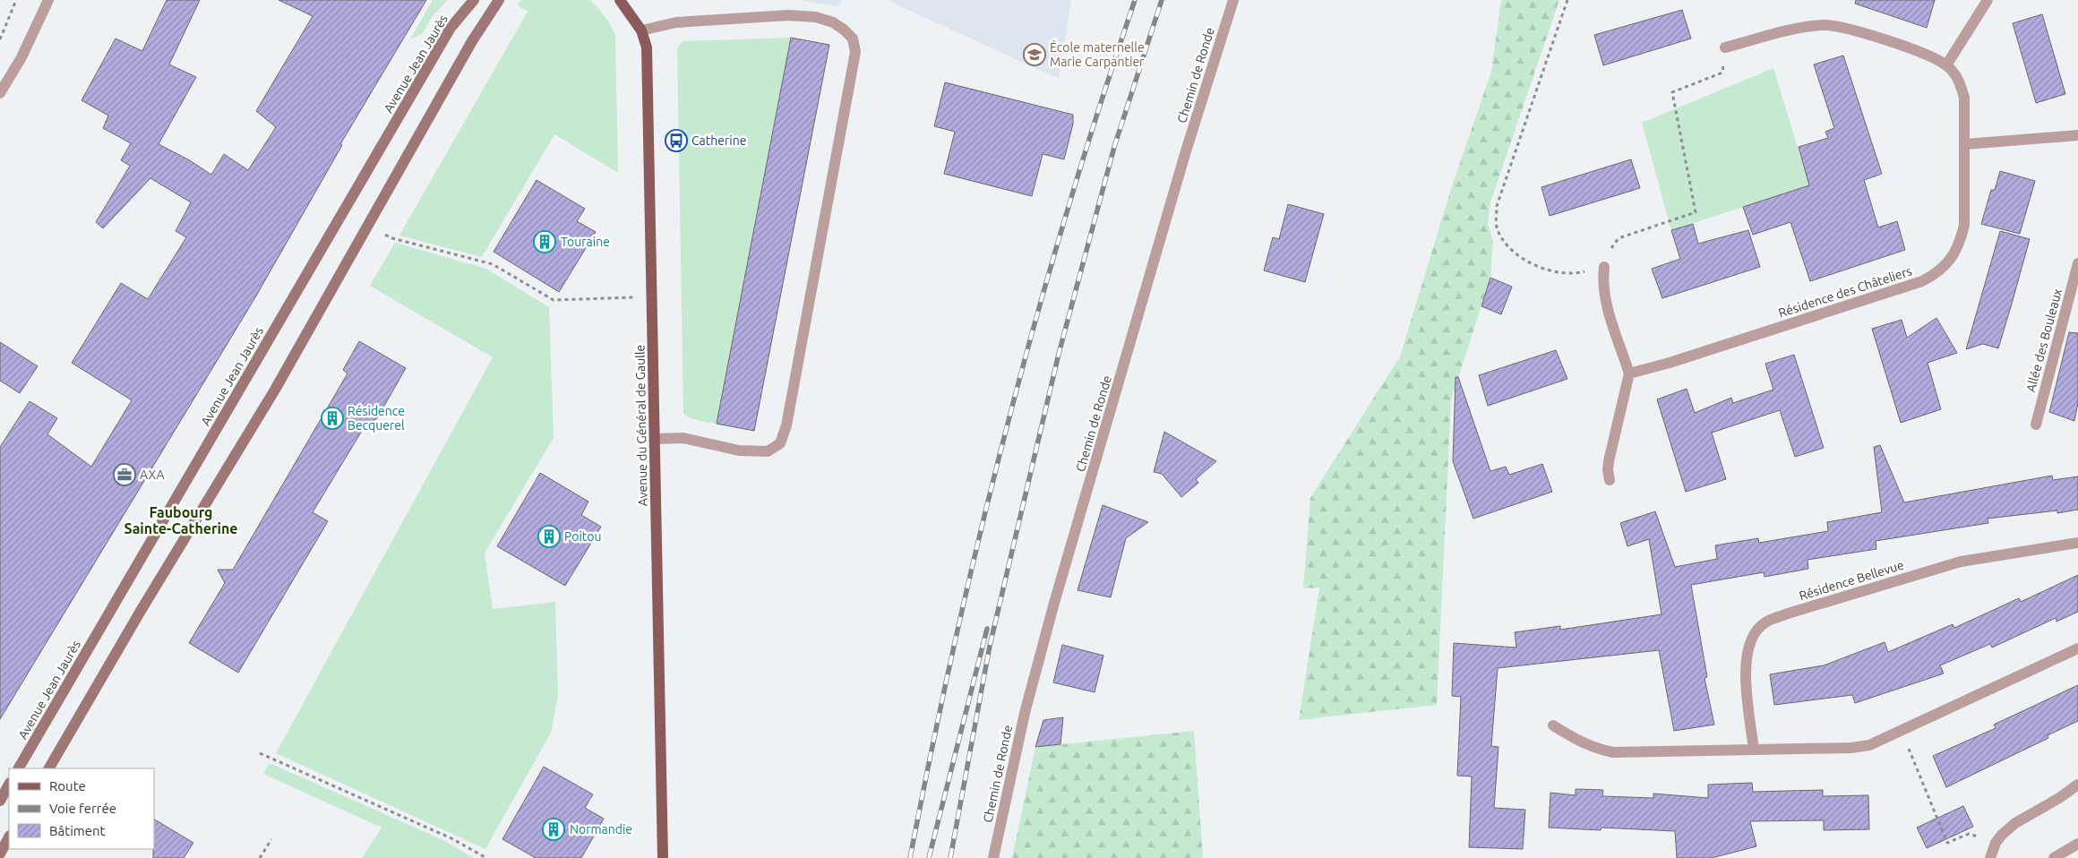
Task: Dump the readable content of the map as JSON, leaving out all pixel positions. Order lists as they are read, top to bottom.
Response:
{
  "streets": {
    "main road": ["Avenue Jean Jaurès", "Avenue du Général de Gaulle"],
    "street": [
      "Chemin de Ronde",
      "Résidence des Châteliers",
      "Allée des Bouleaux",
      "Résidence Bellevue"
    ]
  },
  "districts": ["Faubourg Sainte-Catherine"],
  "places": {
    "school or university": ["École maternelle Marie Carpantier"],
    "bus stop": ["Catherine"],
    "building": [
      "Touraine",
      "Résidence Becquerel",
      "Poitou",
      "Normandie"
    ],
    "office": ["AXA"]
  },
  "legend": ["Route", "Voie ferrée", "Bâtiment"]
}
